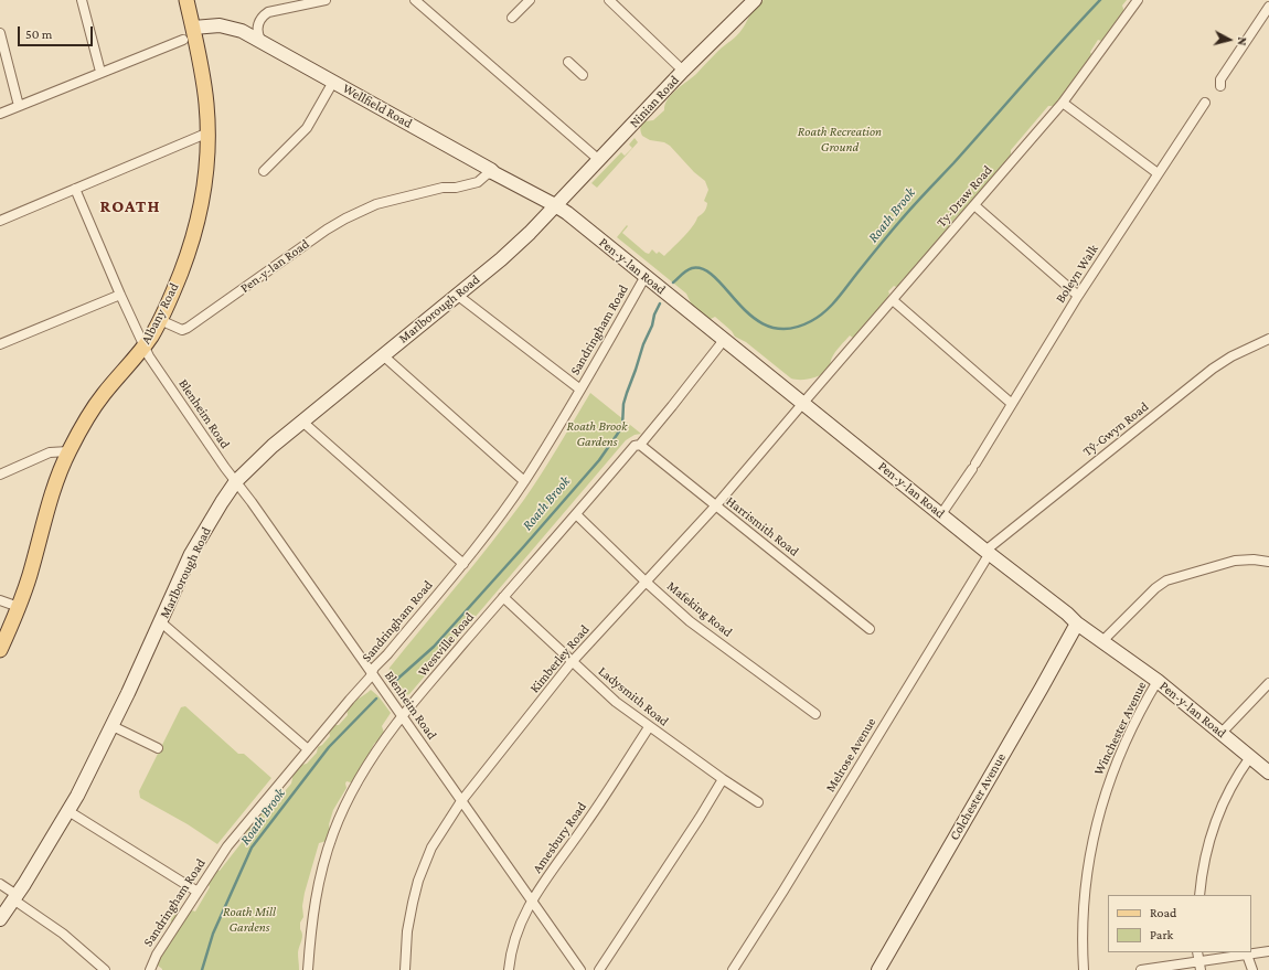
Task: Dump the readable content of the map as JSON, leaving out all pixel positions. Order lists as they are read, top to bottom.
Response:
{
  "streets": {
    "main road": ["Albany Road"],
    "street": [
      "Ninian Road",
      "Wellfield Road",
      "Ty-Draw Road",
      "Pen-y-lan Road",
      "Boleyn Walk",
      "Marlborough Road",
      "Sandringham Road",
      "Blenheim Road",
      "Tŷ-Gwyn Road",
      "Harrismith Road",
      "Mafeking Road",
      "Westville Road",
      "Kimberley Road",
      "Ladysmith Road",
      "Winchester Avenue",
      "Melrose Avenue",
      "Colchester Avenue",
      "Amesbury Road"
    ]
  },
  "crossings": [
    ["Ninian Road", "Wellfield Road"],
    ["Ninian Road", "Pen-y-lan Road"],
    ["Ninian Road", "Marlborough Road"],
    ["Wellfield Road", "Pen-y-lan Road"],
    ["Wellfield Road", "Marlborough Road"],
    ["Wellfield Road", "Albany Road"],
    ["Ty-Draw Road", "Pen-y-lan Road"],
    ["Ty-Draw Road", "Kimberley Road"],
    ["Pen-y-lan Road", "Boleyn Walk"],
    ["Pen-y-lan Road", "Marlborough Road"],
    ["Pen-y-lan Road", "Albany Road"],
    ["Pen-y-lan Road", "Sandringham Road"],
    ["Pen-y-lan Road", "Tŷ-Gwyn Road"],
    ["Pen-y-lan Road", "Westville Road"],
    ["Pen-y-lan Road", "Kimberley Road"],
    ["Pen-y-lan Road", "Winchester Avenue"],
    ["Pen-y-lan Road", "Melrose Avenue"],
    ["Pen-y-lan Road", "Colchester Avenue"],
    ["Marlborough Road", "Blenheim Road"],
    ["Albany Road", "Blenheim Road"],
    ["Sandringham Road", "Blenheim Road"],
    ["Blenheim Road", "Westville Road"],
    ["Blenheim Road", "Kimberley Road"],
    ["Blenheim Road", "Amesbury Road"],
    ["Tŷ-Gwyn Road", "Melrose Avenue"],
    ["Harrismith Road", "Westville Road"],
    ["Harrismith Road", "Kimberley Road"],
    ["Mafeking Road", "Westville Road"],
    ["Mafeking Road", "Kimberley Road"],
    ["Westville Road", "Ladysmith Road"],
    ["Kimberley Road", "Ladysmith Road"],
    ["Ladysmith Road", "Amesbury Road"]
  ],
  "districts": ["ROATH"],
  "water": ["Roath Brook"],
  "parks": ["Roath Recreation Ground", "Roath Brook Gardens", "Roath Mill Gardens"],
  "legend": ["Road", "Park"],
  "scale_bar": "50 m",
  "north": "right"
}
